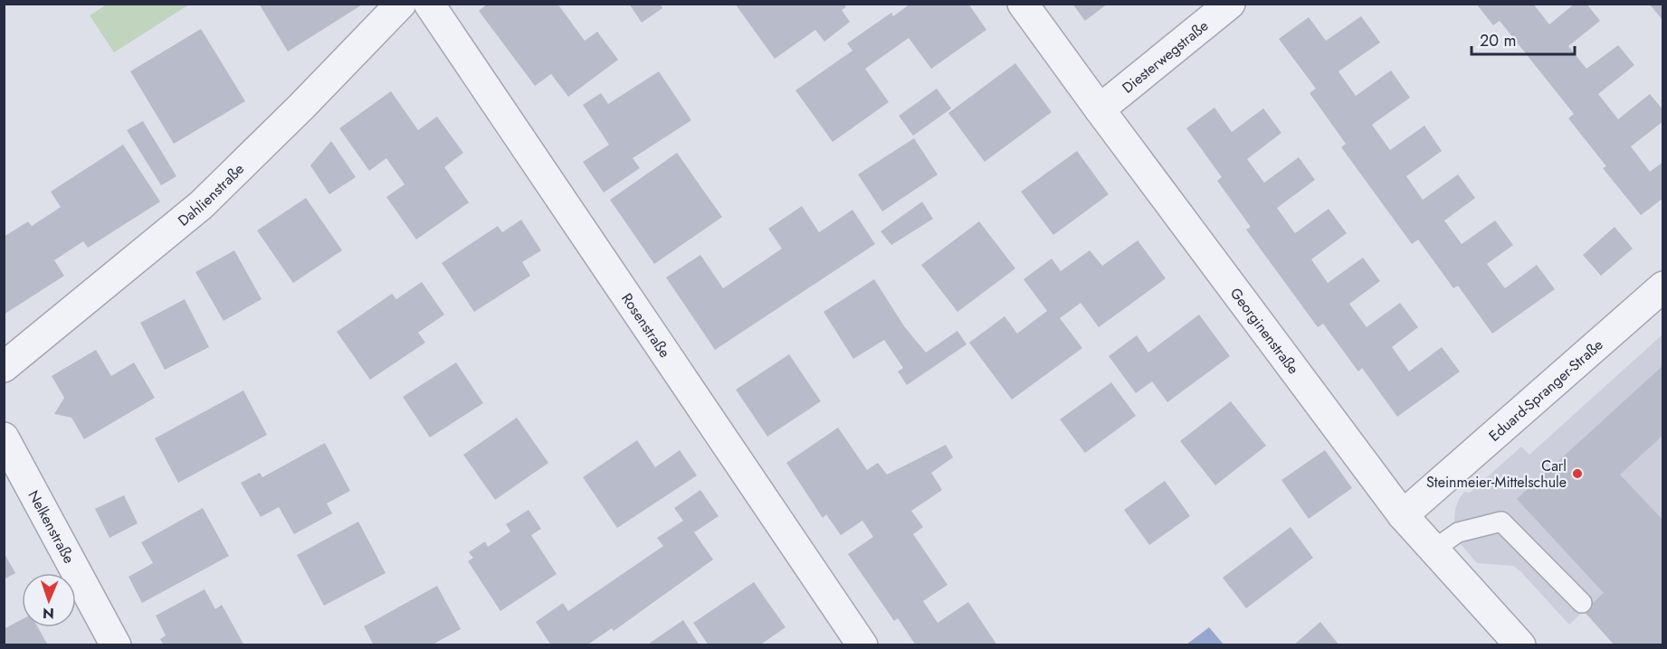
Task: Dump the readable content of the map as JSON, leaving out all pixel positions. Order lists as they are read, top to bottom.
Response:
{
  "streets": {
    "street": [
      "Diesterwegstraße",
      "Dahlienstraße",
      "Rosenstraße",
      "Georginenstraße",
      "Eduard-Spranger-Straße",
      "Nelkenstraße"
    ]
  },
  "crossings": [
    ["Diesterwegstraße", "Georginenstraße"],
    ["Georginenstraße", "Eduard-Spranger-Straße"]
  ],
  "places": ["Carl Steinmeier-Mittelschule"],
  "scale_bar": "20 m",
  "north": "bottom"
}
